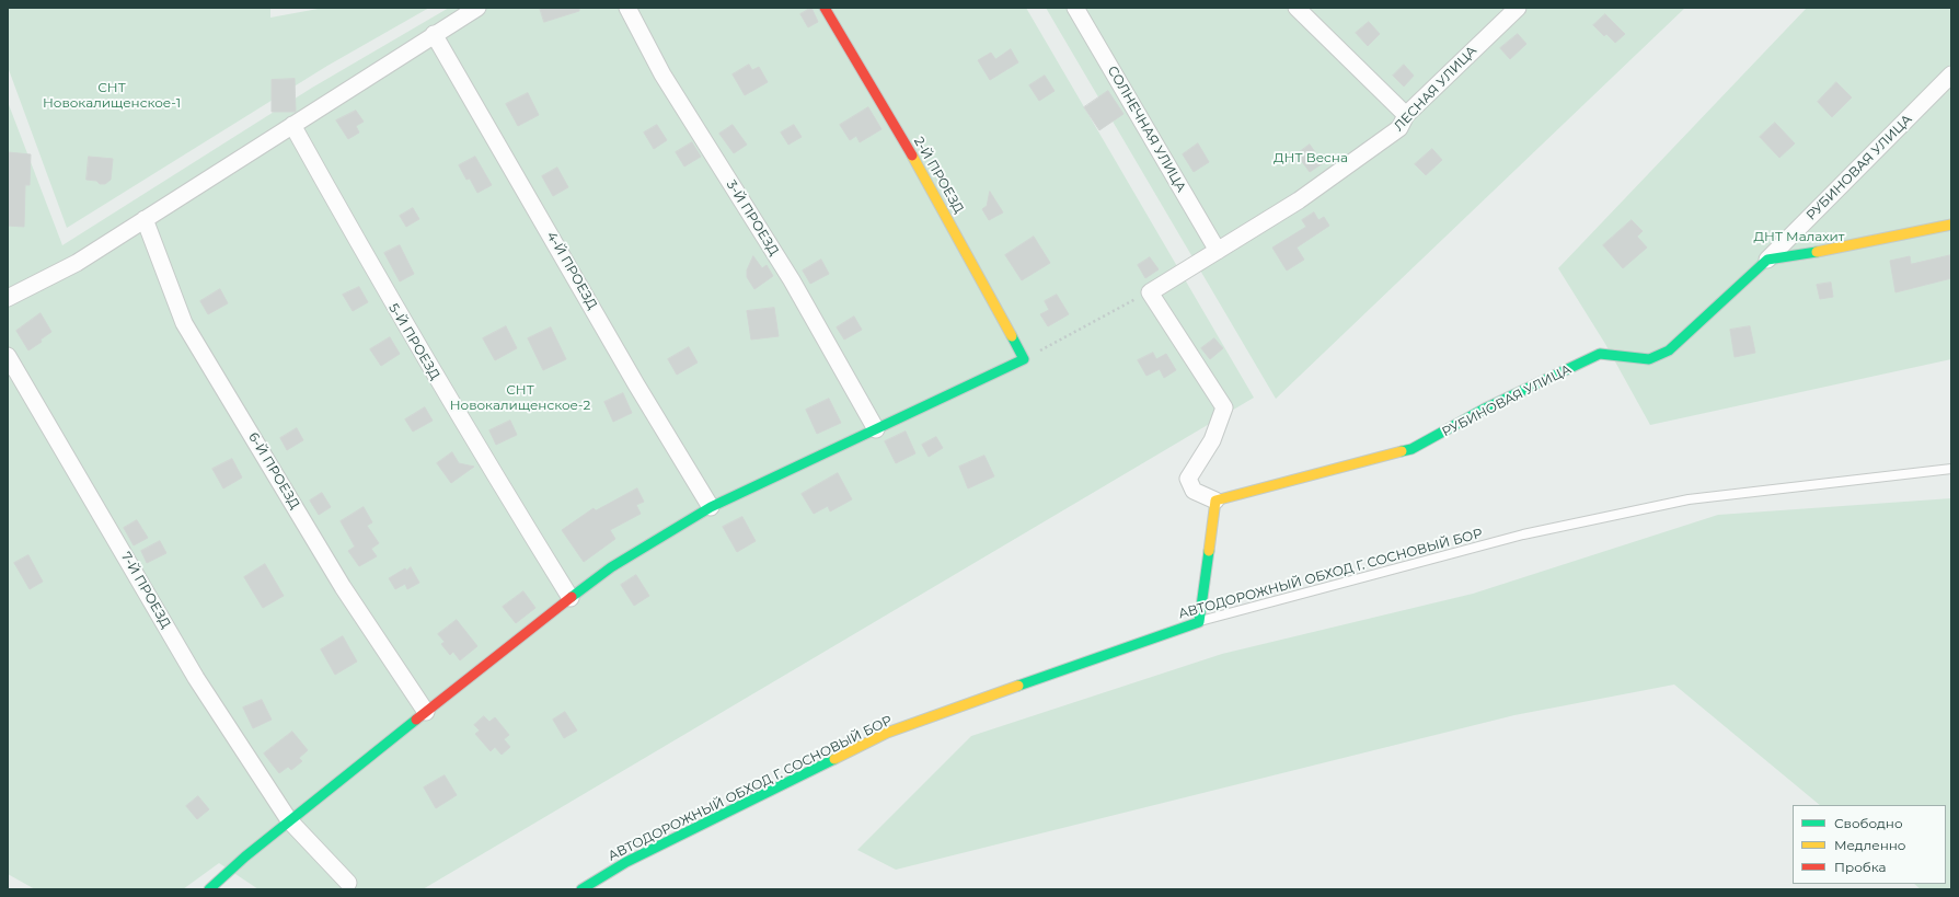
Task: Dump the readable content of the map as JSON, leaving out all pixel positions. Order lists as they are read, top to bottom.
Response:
{
  "streets": {
    "street": [
      "ЛЕСНАЯ УЛИЦА",
      "СОЛНЕЧНАЯ УЛИЦА",
      "РУБИНОВАЯ УЛИЦА",
      "2-Й ПРОЕЗД",
      "3-Й ПРОЕЗД",
      "4-Й ПРОЕЗД",
      "5-Й ПРОЕЗД",
      "6-Й ПРОЕЗД",
      "АВТОДОРОЖНЫЙ ОБХОД Г. СОСНОВЫЙ БОР",
      "7-Й ПРОЕЗД"
    ]
  },
  "crossings": [
    ["ЛЕСНАЯ УЛИЦА", "СОЛНЕЧНАЯ УЛИЦА"]
  ],
  "parks": [
    "СНТ Новокалищенское-1",
    "ДНТ Весна",
    "ДНТ Малахит",
    "СНТ Новокалищенское-2"
  ],
  "legend": ["Свободно", "Медленно", "Пробка"]
}
